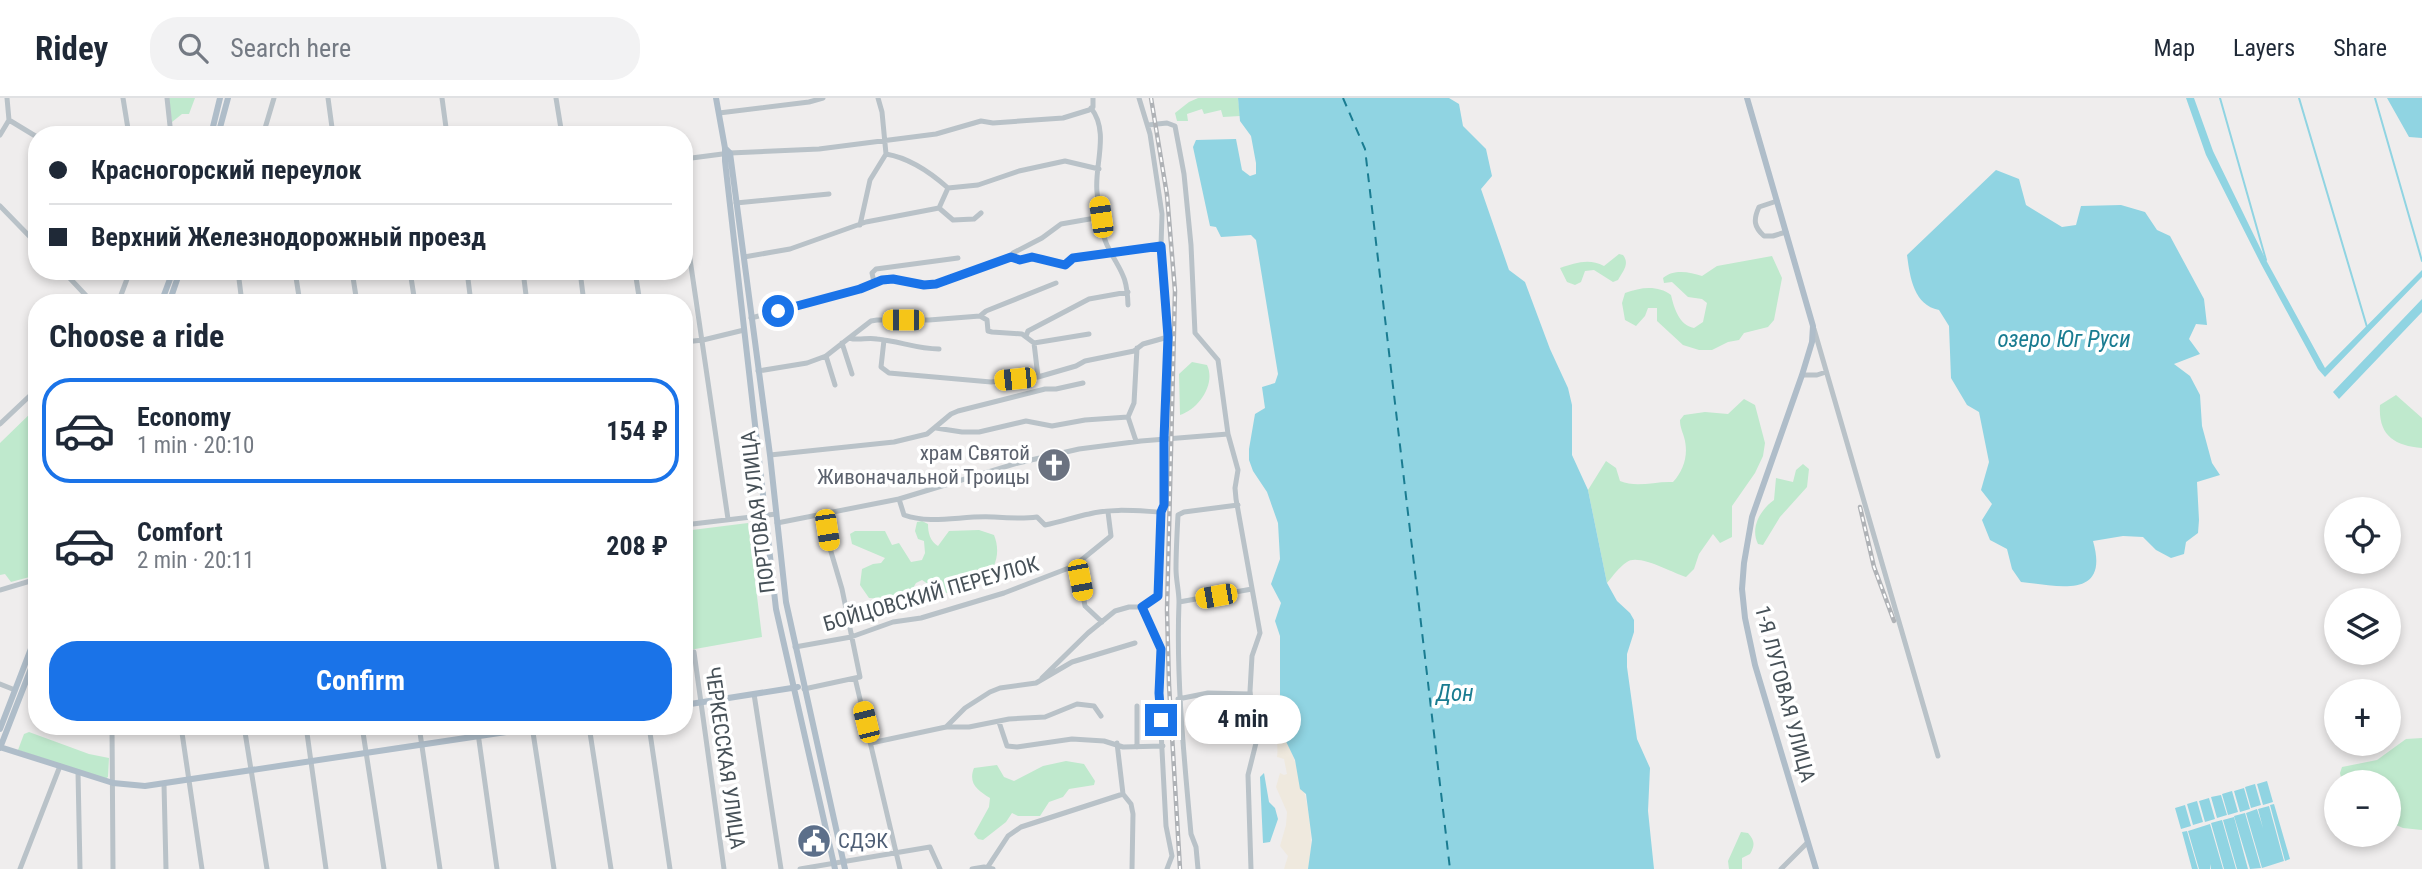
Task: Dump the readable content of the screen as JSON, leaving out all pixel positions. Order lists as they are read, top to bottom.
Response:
{
  "streets": {
    "main road": ["ПОРТОВАЯ УЛИЦА", "1-Я ЛУГОВАЯ УЛИЦА"],
    "street": ["БОЙЦОВСКИЙ ПЕРЕУЛОК", "ЧЕРКЕССКАЯ УЛИЦА"]
  },
  "crossings": [
    ["ПОРТОВАЯ УЛИЦА", "БОЙЦОВСКИЙ ПЕРЕУЛОК"]
  ],
  "water": ["озеро Юг Руси", "Дон"],
  "places": {
    "church": ["храм Святой Живоначальной Троицы"],
    "public building": ["СДЭК"]
  },
  "page": {
    "header": "Ridey",
    "search": "Search here",
    "nav": ["Map", "Layers", "Share"],
    "banner": ["Красногорский переулок", "Верхний Железнодорожный проезд"],
    "heading": "Choose a ride",
    "list": [
      {
        "name": "Economy",
        "note": "1 min · 20:10",
        "value": "154 ₽"
      },
      {
        "name": "Comfort",
        "note": "2 min · 20:11",
        "value": "208 ₽"
      }
    ],
    "map_buttons": ["+", "−"],
    "buttons": "Confirm",
    "bubble": "4 min"
  }
}
